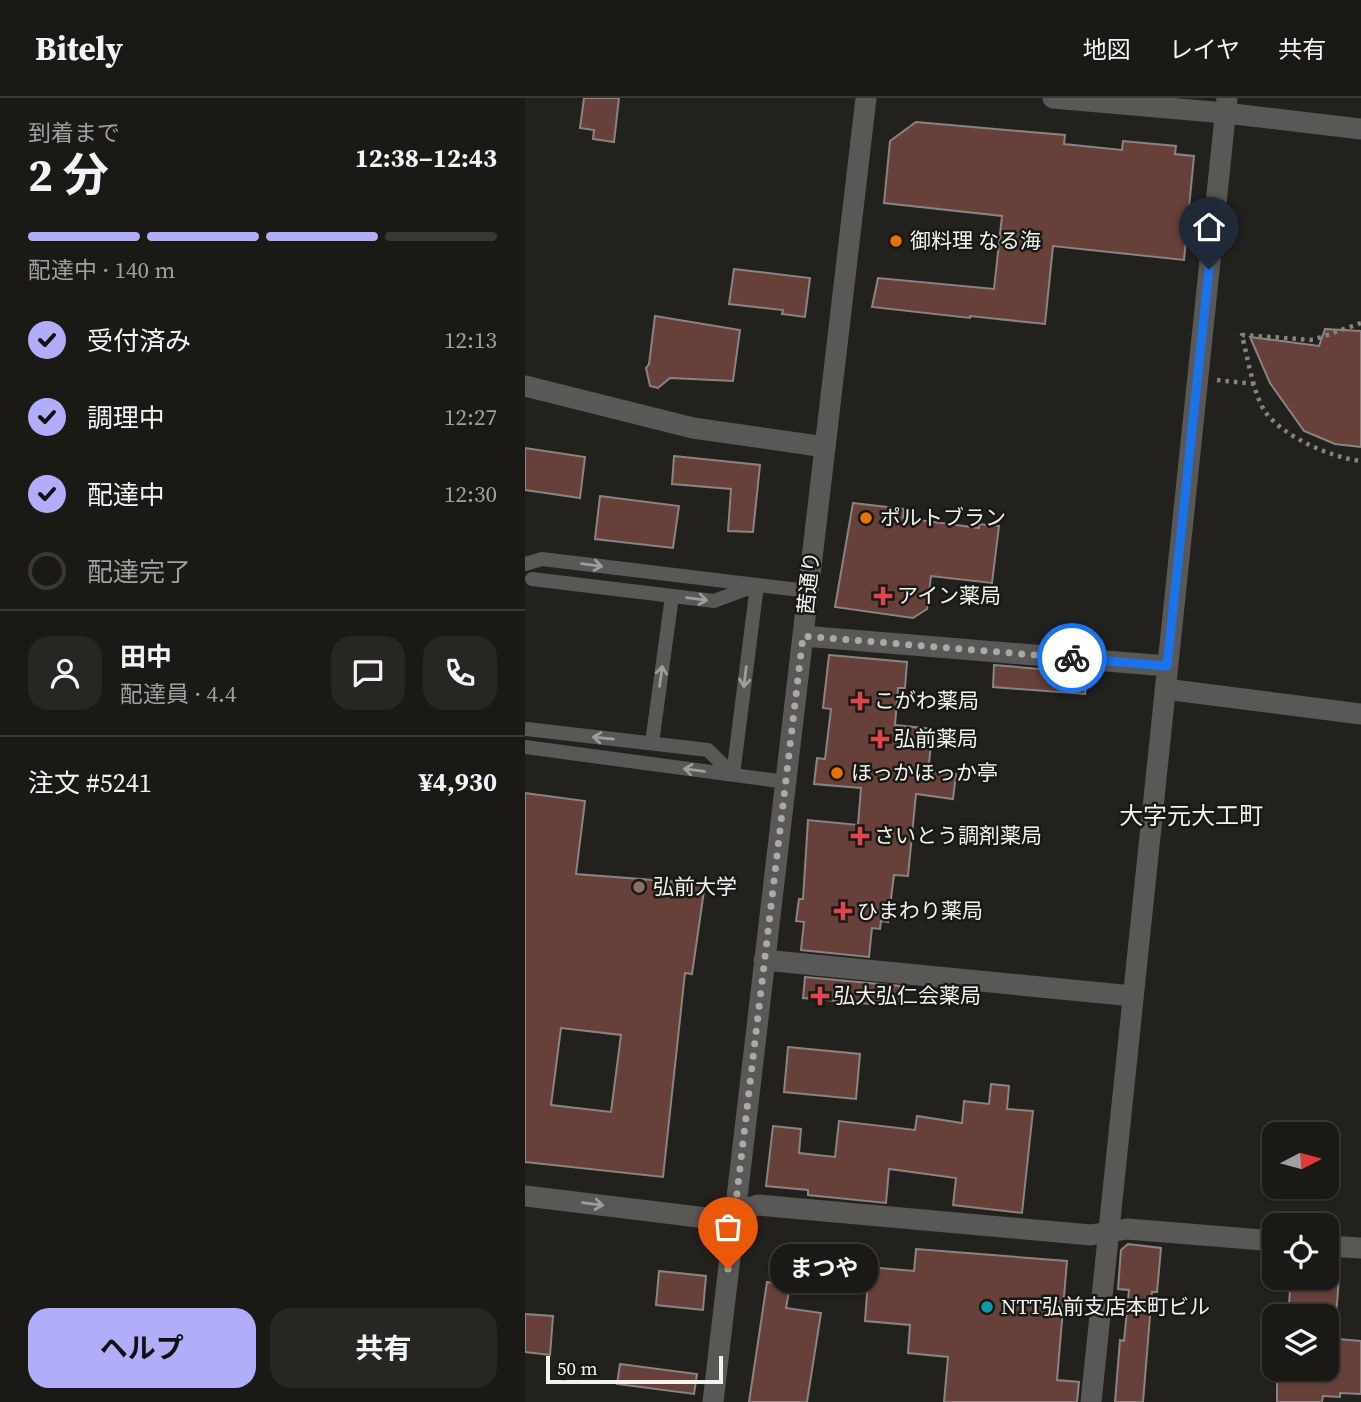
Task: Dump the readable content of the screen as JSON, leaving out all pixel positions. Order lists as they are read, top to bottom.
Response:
{
  "streets": {
    "street": ["茜通り"]
  },
  "districts": ["大字元大工町"],
  "places": {
    "other": [
      "御料理 なる海",
      "ポルトブラン",
      "ほっかほっか亭",
      "弘前大学",
      "まつや",
      "NTT弘前支店本町ビル"
    ],
    "health": [
      "アイン薬局",
      "こがわ薬局",
      "弘前薬局",
      "さいとう調剤薬局",
      "ひまわり薬局",
      "弘大弘仁会薬局"
    ]
  },
  "scale_bar": "50 m",
  "north": "right",
  "page": {
    "header": "Bitely",
    "nav": ["地図", "レイヤ", "共有"],
    "heading": ["2 分", "到着まで", "12:38–12:43"],
    "panel": [
      "田中",
      "配達員 · 4.4",
      "注文 #5241",
      "¥4,930"
    ],
    "bar": "配達中 · 140 m",
    "list": [
      ["受付済み", "12:13"],
      ["調理中", "12:27"],
      ["配達中", "12:30"],
      "配達完了"
    ],
    "bubble": "まつや",
    "buttons": ["ヘルプ", "共有"],
    "scale": "50 m"
  }
}
